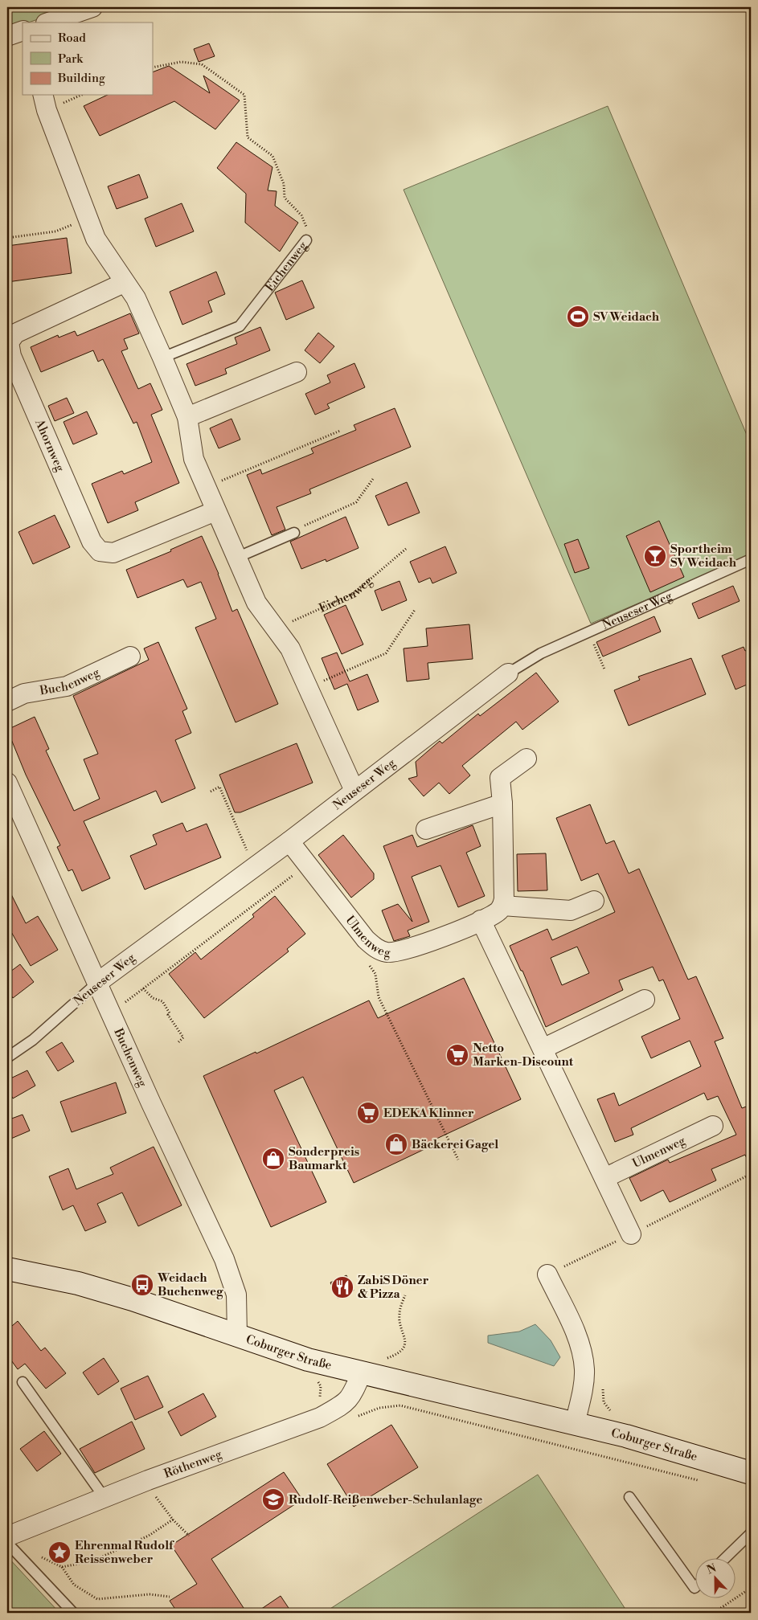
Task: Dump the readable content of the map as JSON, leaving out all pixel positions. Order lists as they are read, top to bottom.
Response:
{
  "streets": {
    "main road": ["Coburger Straße"],
    "street": [
      "Ahornweg",
      "Neuseser Weg",
      "Buchenweg",
      "Ulmenweg",
      "Röthenweg"
    ],
    "lane": ["Eichenweg"]
  },
  "crossings": [
    ["Neuseser Weg", "Buchenweg"],
    ["Neuseser Weg", "Ulmenweg"],
    ["Buchenweg", "Coburger Straße"],
    ["Coburger Straße", "Röthenweg"]
  ],
  "places": {
    "sports": ["SV Weidach"],
    "bar": ["Sportheim SV Weidach"],
    "supermarket": ["Netto Marken-Discount", "EDEKA Klinner"],
    "shop": ["Bäckerei Gagel", "Sonderpreis Baumarkt"],
    "bus stop": ["Weidach Buchenweg"],
    "restaurant": ["ZabiS Döner & Pizza"],
    "school or university": ["Rudolf-Reißenweber-Schulanlage"],
    "place": ["Ehrenmal Rudolf Reissenweber"]
  },
  "legend": ["Road", "Park", "Building"],
  "north": "top"
}
